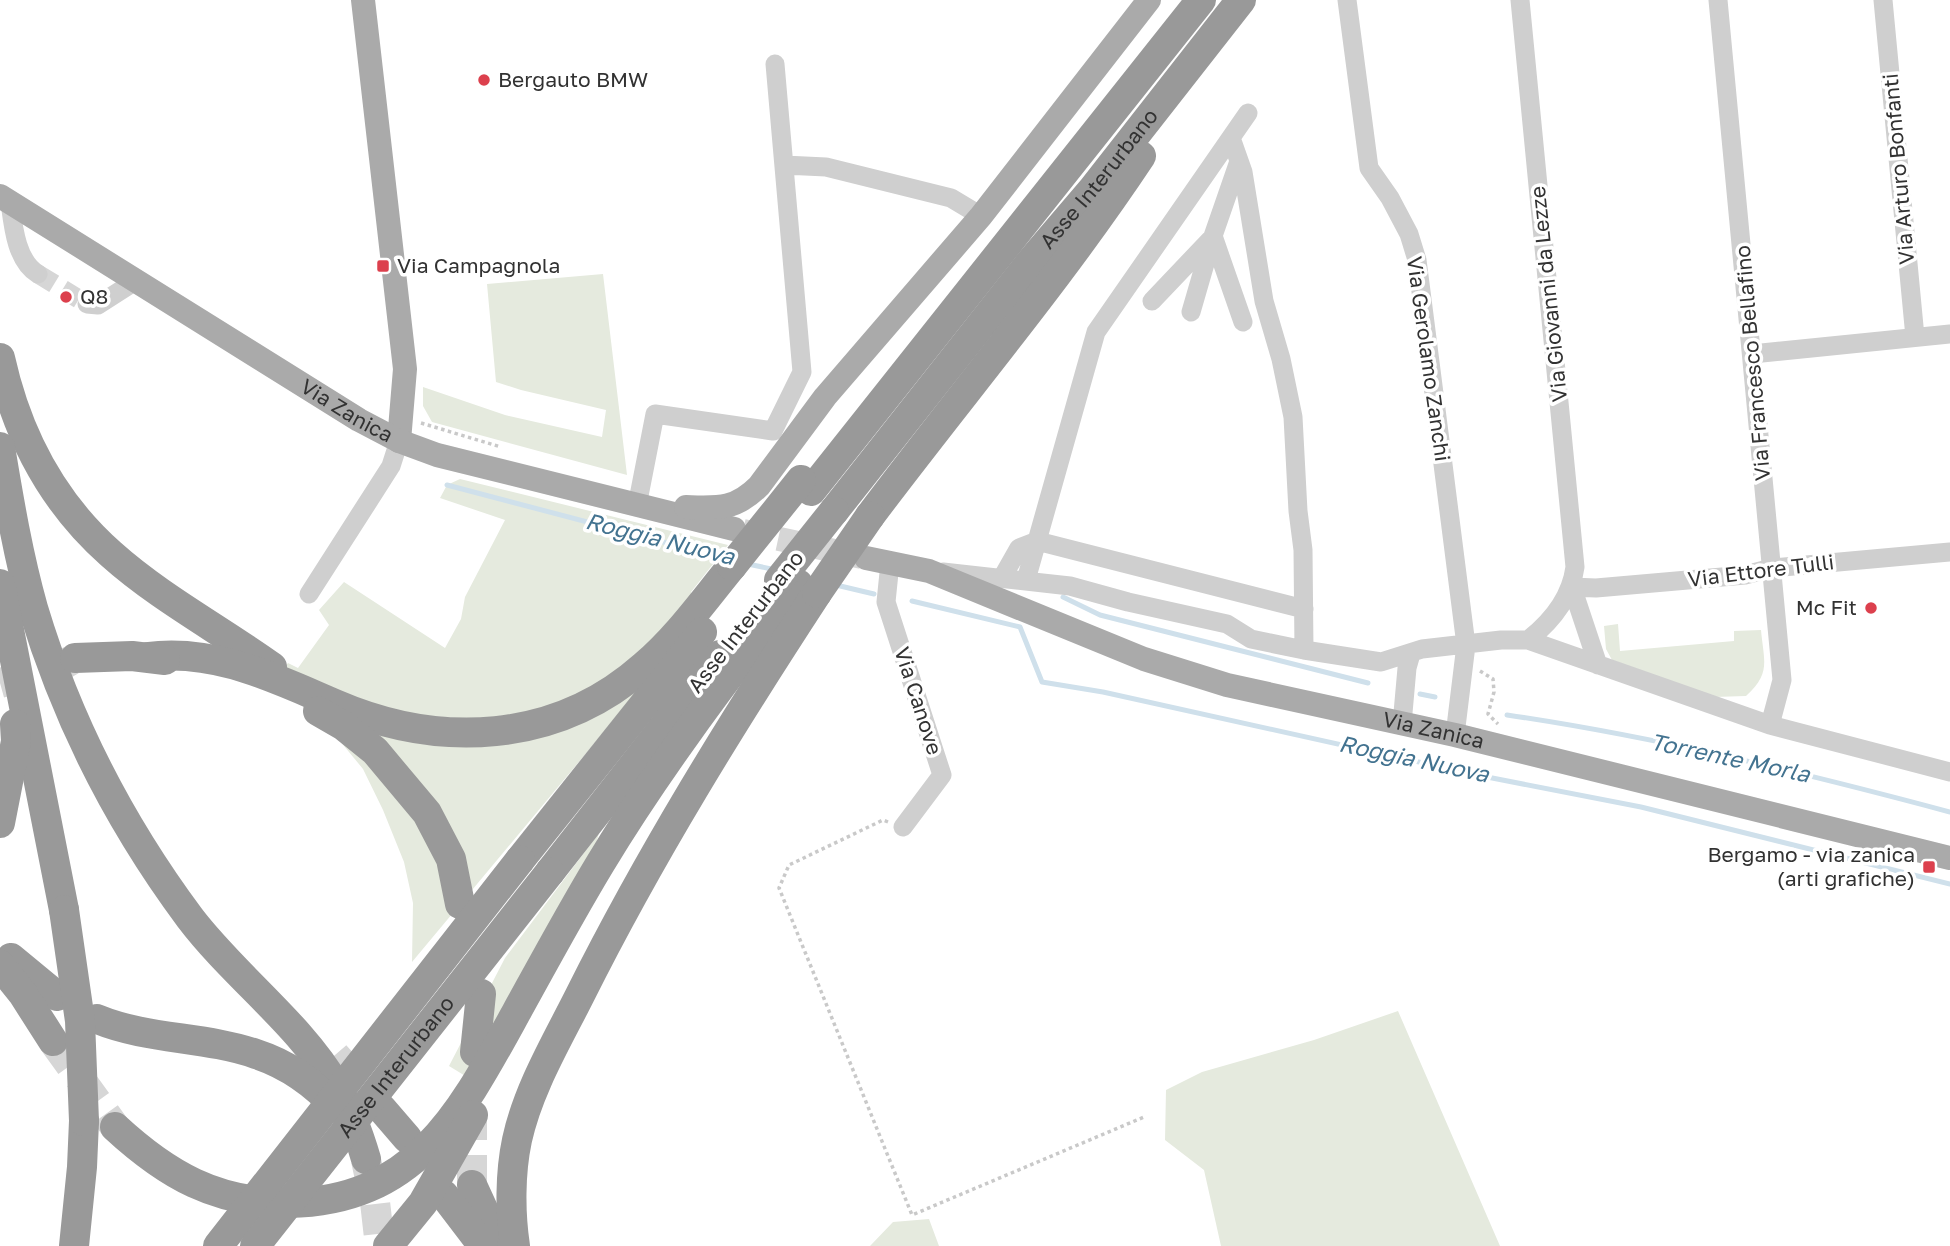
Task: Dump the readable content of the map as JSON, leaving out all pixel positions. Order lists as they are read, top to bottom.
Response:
{
  "streets": {
    "highway": ["Asse Interurbano"],
    "main road": ["Via Zanica"],
    "street": [
      "Via Arturo Bonfanti",
      "Via Giovanni da Lezze",
      "Via Gerolamo Zanchi",
      "Via Francesco Bellafino",
      "Via Ettore Tulli",
      "Via Canove"
    ]
  },
  "crossings": [
    ["Via Giovanni da Lezze", "Via Ettore Tulli"],
    ["Via Gerolamo Zanchi", "Via Zanica"],
    ["Via Francesco Bellafino", "Via Ettore Tulli"],
    ["Via Zanica", "Via Canove"]
  ],
  "water": ["Roggia Nuova", "Torrente Morla"],
  "places": {
    "other": ["Bergauto BMW", "Q8", "Mc Fit"],
    "transit": ["Via Campagnola", "Bergamo - via zanica (arti grafiche)"]
  }
}
